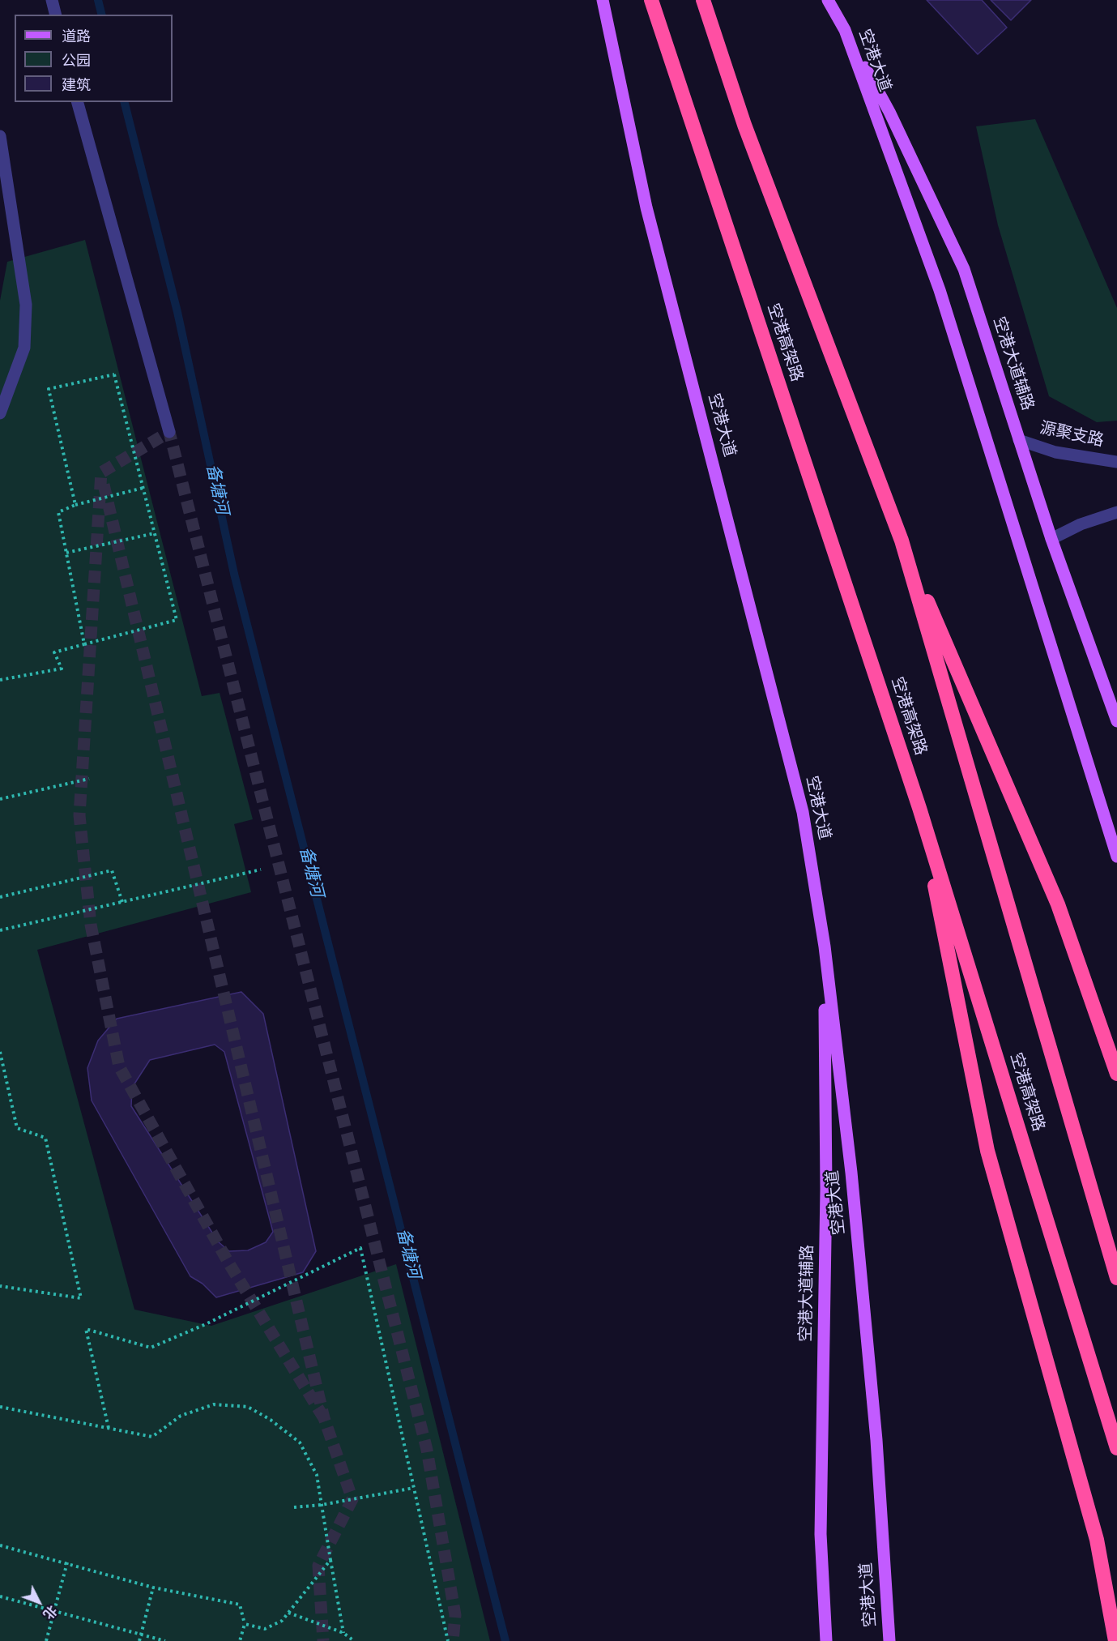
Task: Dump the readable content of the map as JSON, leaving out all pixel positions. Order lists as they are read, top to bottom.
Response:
{
  "streets": {
    "highway": ["空港高架路"],
    "main road": ["空港大道", "空港大道辅路"],
    "street": ["源聚支路"]
  },
  "crossings": [
    ["空港大道", "空港大道辅路"],
    ["空港大道辅路", "源聚支路"]
  ],
  "water": ["备塘河"],
  "legend": ["道路", "公园", "建筑"],
  "north": "bottom right"
}
